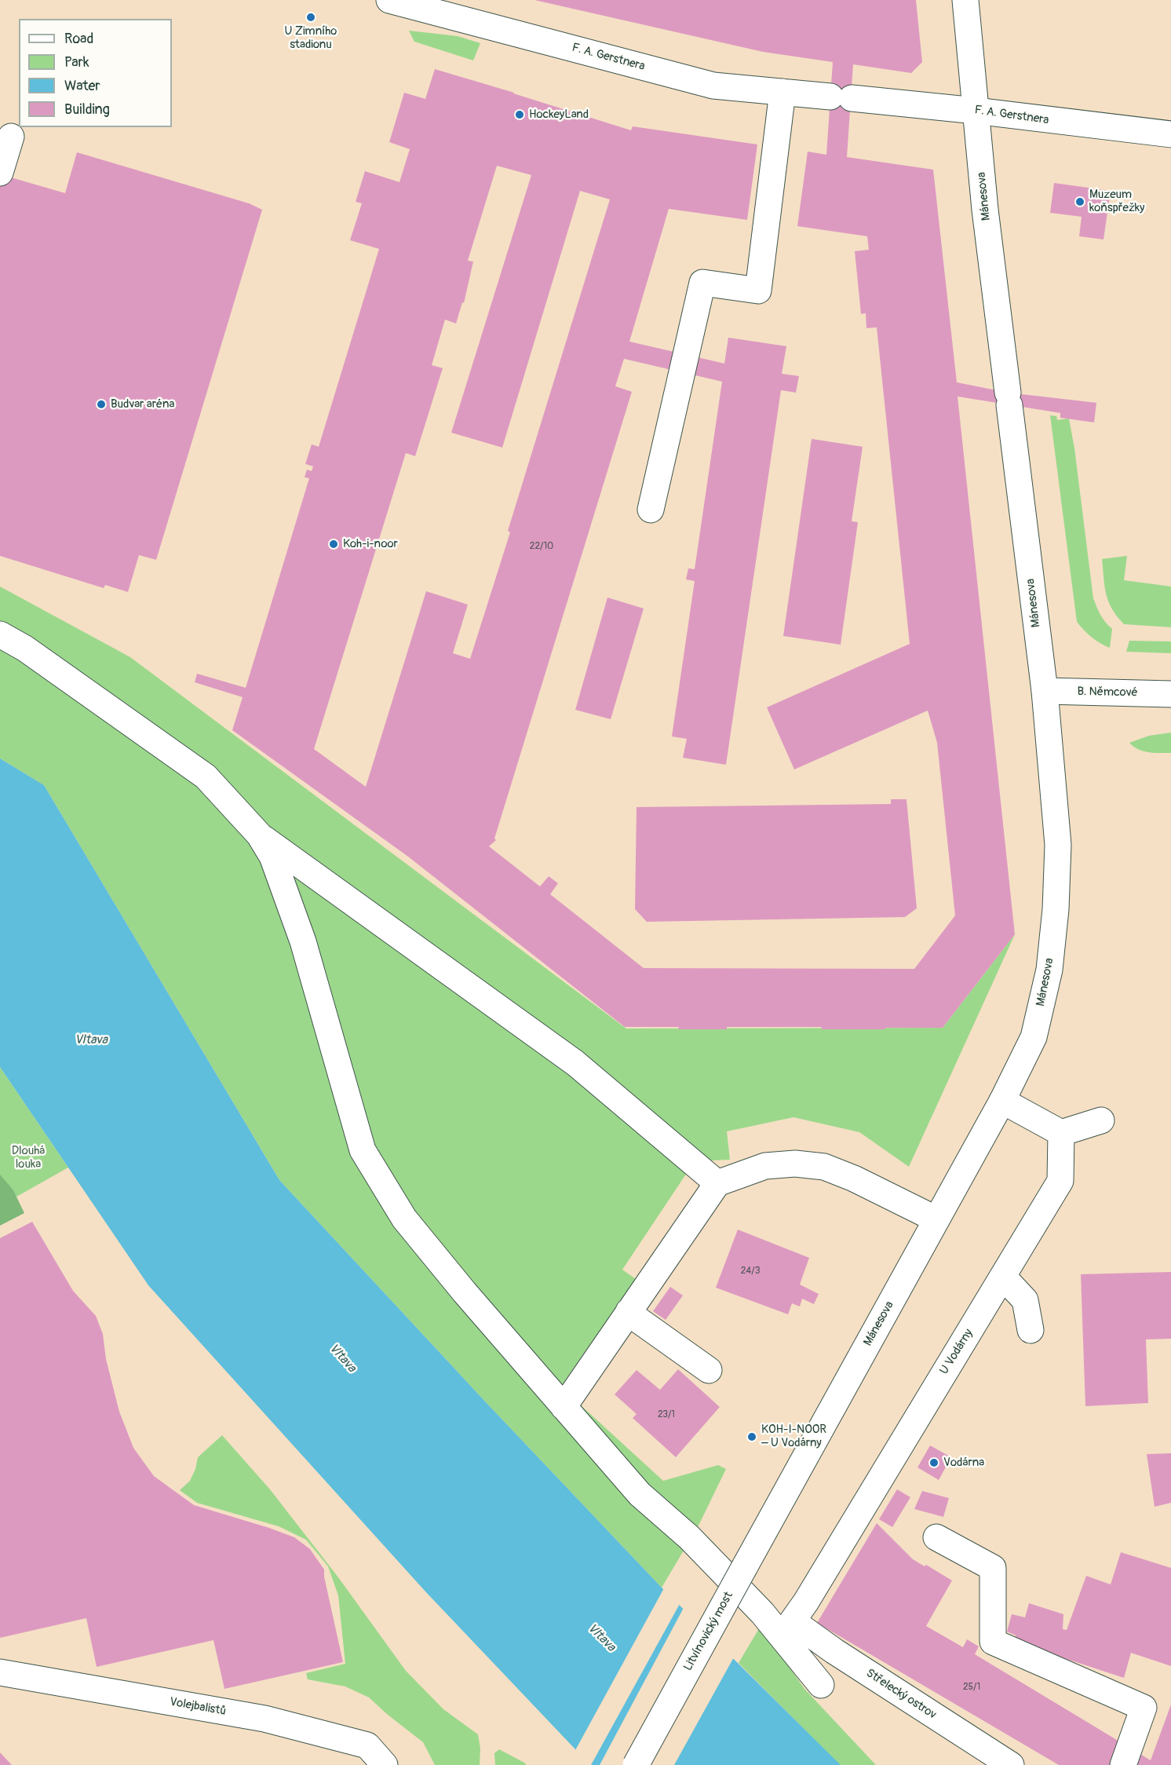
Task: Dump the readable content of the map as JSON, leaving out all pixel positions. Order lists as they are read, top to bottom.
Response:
{
  "streets": {
    "street": [
      "F. A. Gerstnera",
      "Mánesova",
      "B. Němcové",
      "U Vodárny",
      "Litvínovický most",
      "Střelecký ostrov",
      "Volejbalistů"
    ]
  },
  "crossings": [
    ["F. A. Gerstnera", "Mánesova"],
    ["Mánesova", "B. Němcové"],
    ["Mánesova", "Litvínovický most"],
    ["U Vodárny", "Střelecký ostrov"]
  ],
  "water": ["Vltava"],
  "parks": ["Dlouhá louka"],
  "places": [
    "U Zimního stadionu",
    "HockeyLand",
    "Muzeum koňspřežky",
    "Budvar aréna",
    "Koh-i-noor",
    "KOH-I-NOOR – U Vodárny",
    "Vodárna"
  ],
  "house_numbers": [
    "22/10",
    "24/3",
    "23/1",
    "25/1"
  ],
  "legend": [
    "Road",
    "Park",
    "Water",
    "Building"
  ]
}
